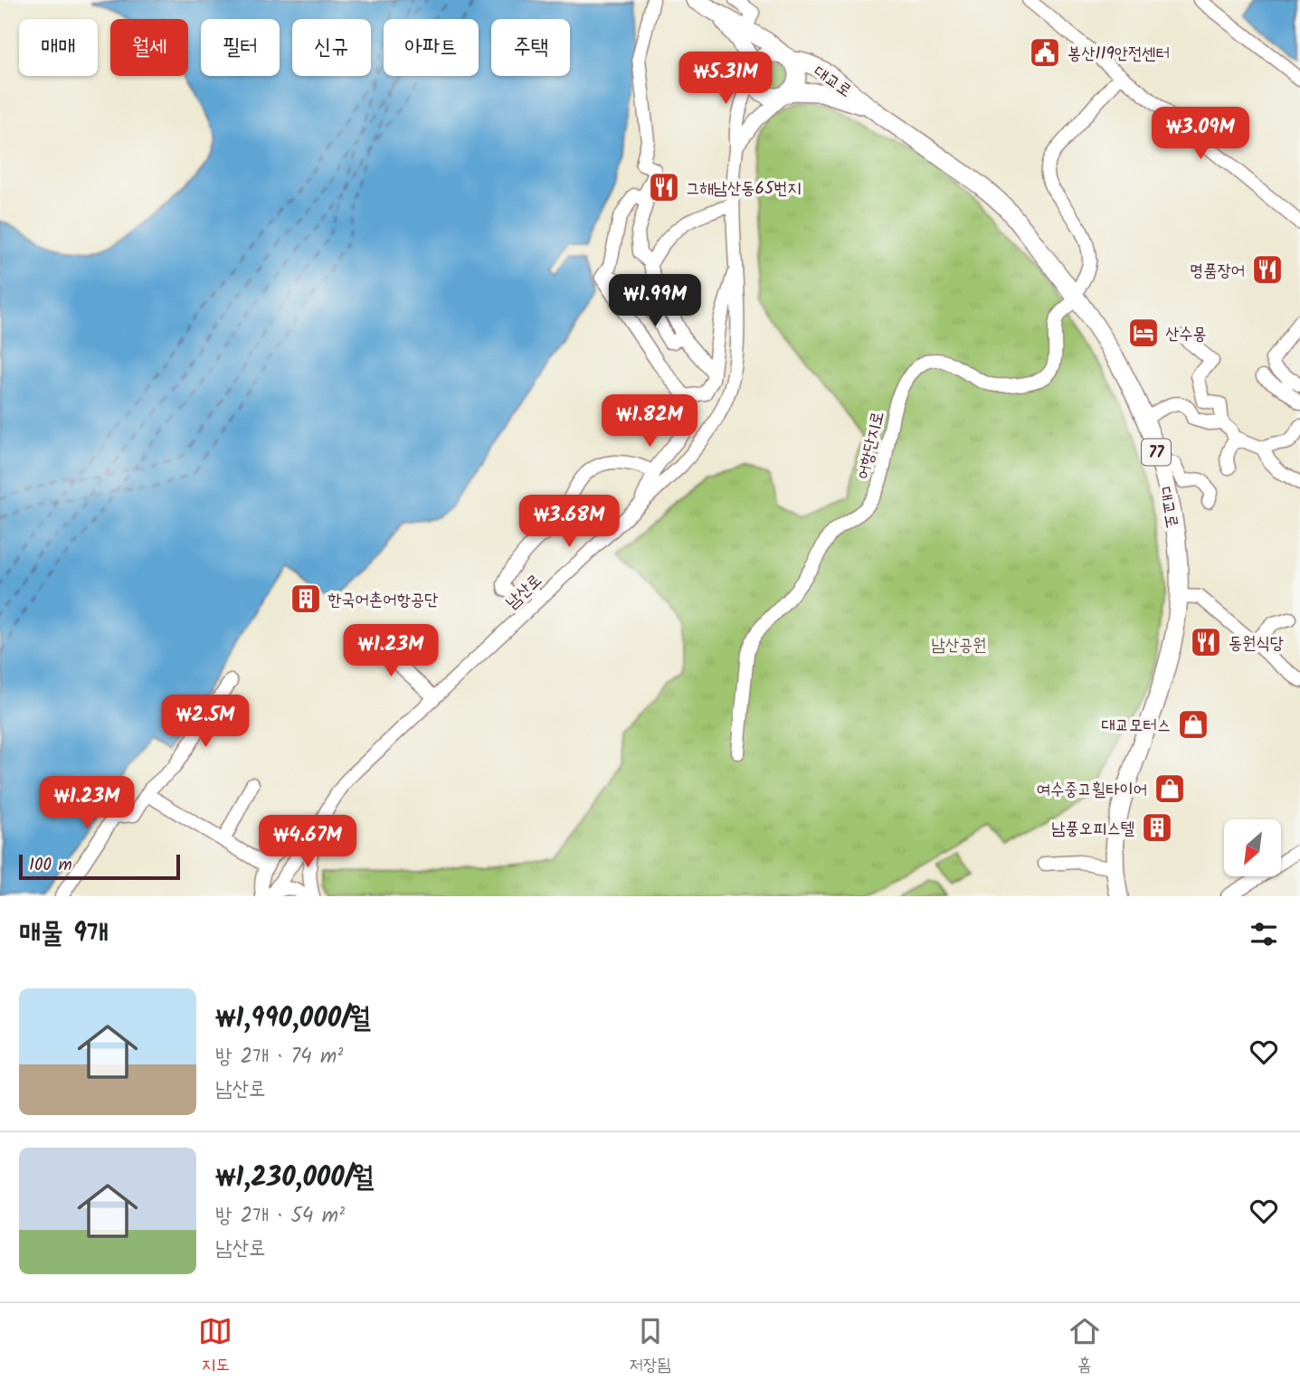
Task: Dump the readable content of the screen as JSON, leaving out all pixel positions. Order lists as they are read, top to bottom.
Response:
{
  "streets": {
    "main road": ["대교로", "77"],
    "street": ["어항단지로", "남산로"]
  },
  "crossings": [
    ["대교로", "어항단지로"],
    ["대교로", "77"],
    ["대교로", "남산로"]
  ],
  "parks": ["남산공원"],
  "places": {
    "public building": ["봉산119안전센터"],
    "restaurant": ["그해남산동65번지", "명품장어", "동원식당"],
    "hotel": ["산수몽"],
    "building": ["한국어촌어항공단", "남풍오피스텔"],
    "shop": ["대교모터스", "여수중고휠타이어"]
  },
  "scale_bar": "100 m",
  "north": "bottom left",
  "page": {
    "chip": [
      "매매",
      "월세",
      "필터",
      "신규",
      "아파트",
      "주택"
    ],
    "price": [
      "₩5.31M",
      "₩3.09M",
      "₩1.99M",
      "₩1.82M",
      "₩3.68M",
      "₩1.23M",
      "₩2.5M",
      "₩1.23M",
      "₩4.67M"
    ],
    "scale": "100 m",
    "heading": "매물 9개",
    "list": [
      {
        "name": "₩1,990,000/월",
        "note": "방 2개 · 74 m² · 남산로"
      },
      {
        "name": "₩1,230,000/월",
        "note": "방 2개 · 54 m² · 남산로"
      }
    ],
    "tabs": ["지도", "저장됨", "홈"]
  }
}
